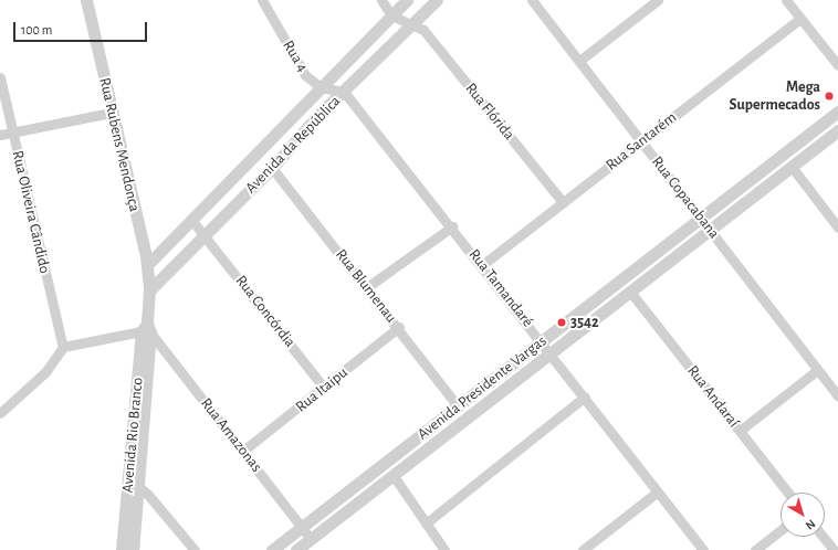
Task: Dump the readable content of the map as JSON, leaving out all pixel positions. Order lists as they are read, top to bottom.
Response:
{
  "streets": {
    "street": [
      "Rua 4",
      "Rua Flórida",
      "Rua Santarém",
      "Rua Rubens Mendonça",
      "Avenida da República",
      "Rua Copacabana",
      "Rua Oliveira Cândido",
      "Rua Blumenau",
      "Rua Tamandaré",
      "Rua Concórdia",
      "Avenida Presidente Vargas",
      "Rua Itaipu",
      "Rua Andaraí",
      "Avenida Rio Branco",
      "Rua Amazonas"
    ]
  },
  "crossings": [
    ["Rua 4", "Avenida da República"],
    ["Rua 4", "Rua Tamandaré"],
    ["Rua Flórida", "Rua Santarém"],
    ["Rua Flórida", "Avenida da República"],
    ["Rua Santarém", "Rua Copacabana"],
    ["Rua Santarém", "Rua Tamandaré"],
    ["Rua Rubens Mendonça", "Avenida da República"],
    ["Rua Rubens Mendonça", "Avenida Rio Branco"],
    ["Avenida da República", "Rua Blumenau"],
    ["Avenida da República", "Rua Tamandaré"],
    ["Avenida da República", "Rua Concórdia"],
    ["Avenida da República", "Avenida Rio Branco"],
    ["Rua Copacabana", "Avenida Presidente Vargas"],
    ["Rua Blumenau", "Avenida Presidente Vargas"],
    ["Rua Blumenau", "Rua Itaipu"],
    ["Rua Tamandaré", "Avenida Presidente Vargas"],
    ["Rua Concórdia", "Rua Itaipu"],
    ["Avenida Presidente Vargas", "Rua Andaraí"],
    ["Avenida Presidente Vargas", "Rua Amazonas"],
    ["Rua Itaipu", "Rua Amazonas"],
    ["Avenida Rio Branco", "Rua Amazonas"]
  ],
  "places": ["Mega Supermecados", "3542"],
  "scale_bar": "100 m",
  "north": "bottom right"
}
